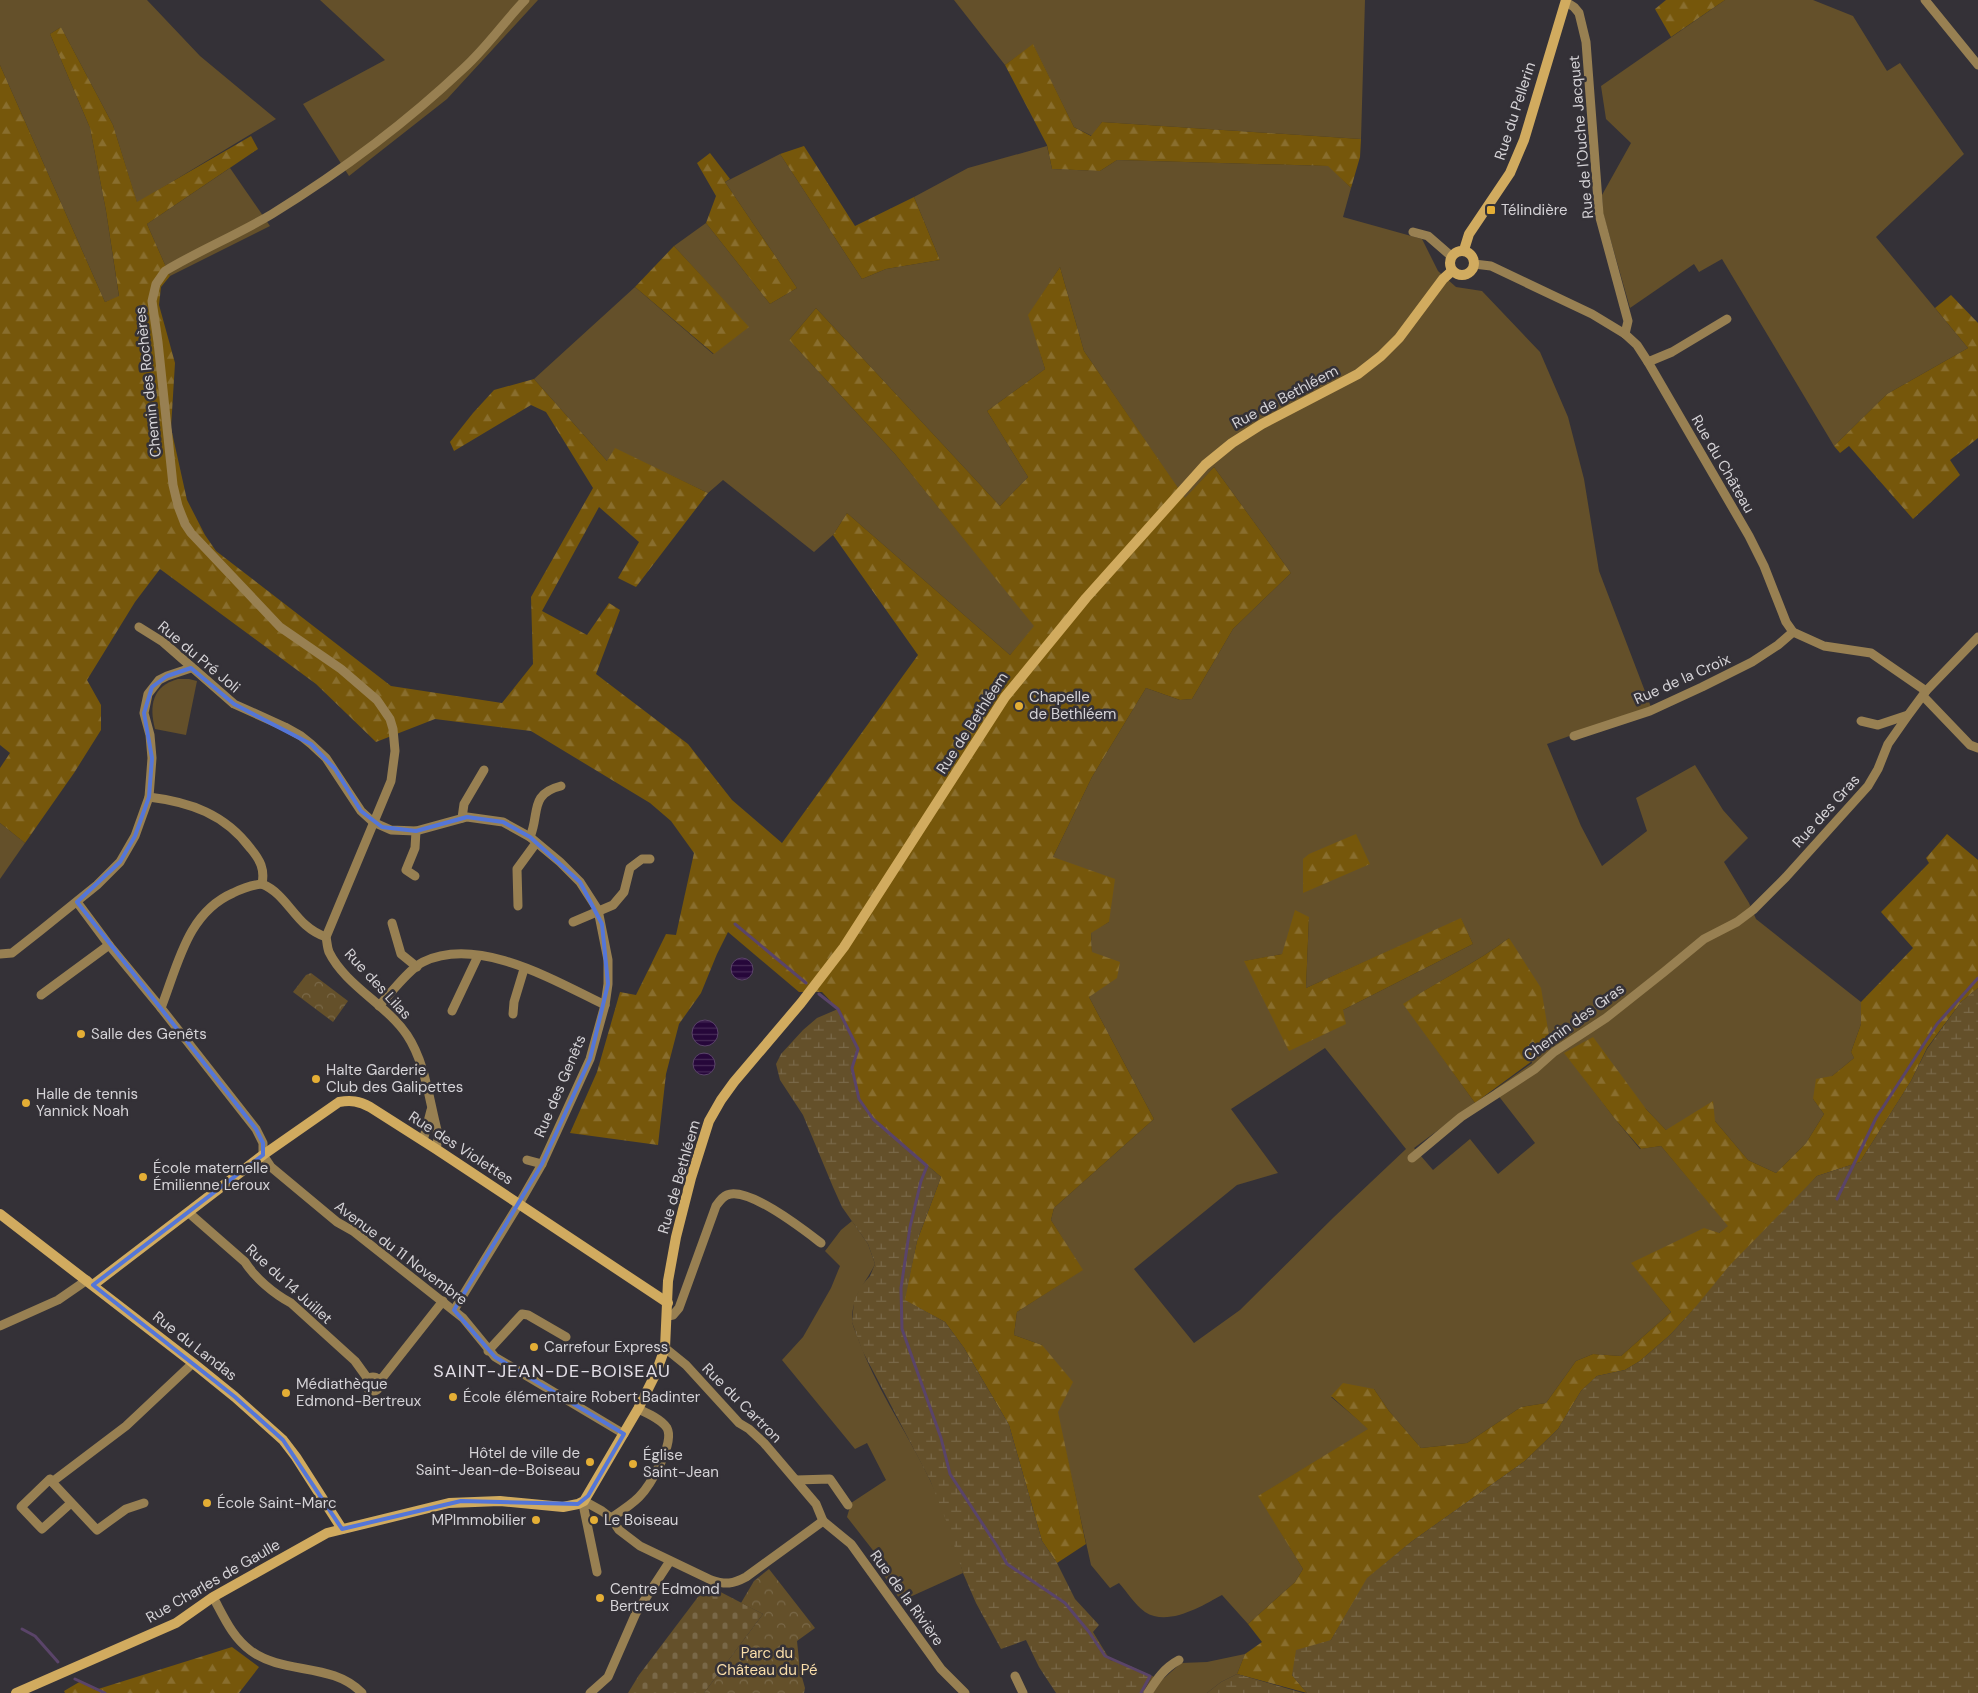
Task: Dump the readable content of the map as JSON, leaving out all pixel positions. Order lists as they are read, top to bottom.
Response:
{
  "streets": {
    "main road": [
      "Rue du Pellerin",
      "Rue de Bethléem",
      "Rue des Violettes",
      "Rue du Landas",
      "Rue Charles de Gaulle"
    ],
    "street": [
      "Rue de l'Ouche Jacquet",
      "Chemin des Rochères",
      "Rue du Château",
      "Rue du Pré Joli",
      "Rue de la Croix",
      "Rue des Gras",
      "Rue des Lilas",
      "Chemin des Gras",
      "Rue des Genêts",
      "Avenue du 11 Novembre",
      "Rue du 14 Juillet",
      "Rue du Cartron",
      "Rue de la Rivière"
    ]
  },
  "crossings": [
    ["Rue du Pellerin", "Rue de l'Ouche Jacquet"],
    ["Rue du Pellerin", "Rue de Bethléem"],
    ["Rue du Pellerin", "Rue du Château"],
    ["Rue de l'Ouche Jacquet", "Rue du Château"],
    ["Chemin des Rochères", "Rue du Pré Joli"],
    ["Chemin des Rochères", "Rue des Genêts"],
    ["Rue de Bethléem", "Rue du Château"],
    ["Rue de Bethléem", "Rue des Violettes"],
    ["Rue de Bethléem", "Avenue du 11 Novembre"],
    ["Rue de Bethléem", "Rue du Cartron"],
    ["Rue de Bethléem", "Rue Charles de Gaulle"],
    ["Rue du Château", "Rue de la Croix"],
    ["Rue du Pré Joli", "Rue des Genêts"],
    ["Rue des Gras", "Chemin des Gras"],
    ["Rue des Lilas", "Rue des Violettes"],
    ["Rue des Genêts", "Rue des Violettes"],
    ["Rue des Genêts", "Avenue du 11 Novembre"],
    ["Rue des Violettes", "Avenue du 11 Novembre"],
    ["Rue des Violettes", "Rue du 14 Juillet"],
    ["Rue des Violettes", "Rue du Landas"],
    ["Rue du Landas", "Rue Charles de Gaulle"],
    ["Rue du Cartron", "Rue de la Rivière"]
  ],
  "districts": ["SAINT-JEAN-DE-BOISEAU"],
  "parks": ["Parc du Château du Pé"],
  "places": {
    "transit": ["Télindière"],
    "other": [
      "Chapelle de Bethléem",
      "Salle des Genêts",
      "Halte Garderie Club des Galipettes",
      "Halle de tennis Yannick Noah",
      "École maternelle Émilienne Leroux",
      "Carrefour Express",
      "Médiathèque Edmond-Bertreux",
      "École élémentaire Robert Badinter",
      "Hôtel de ville de Saint-Jean-de-Boiseau",
      "Église Saint-Jean",
      "École Saint-Marc",
      "MPImmobilier",
      "Le Boiseau",
      "Centre Edmond Bertreux"
    ]
  }
}
